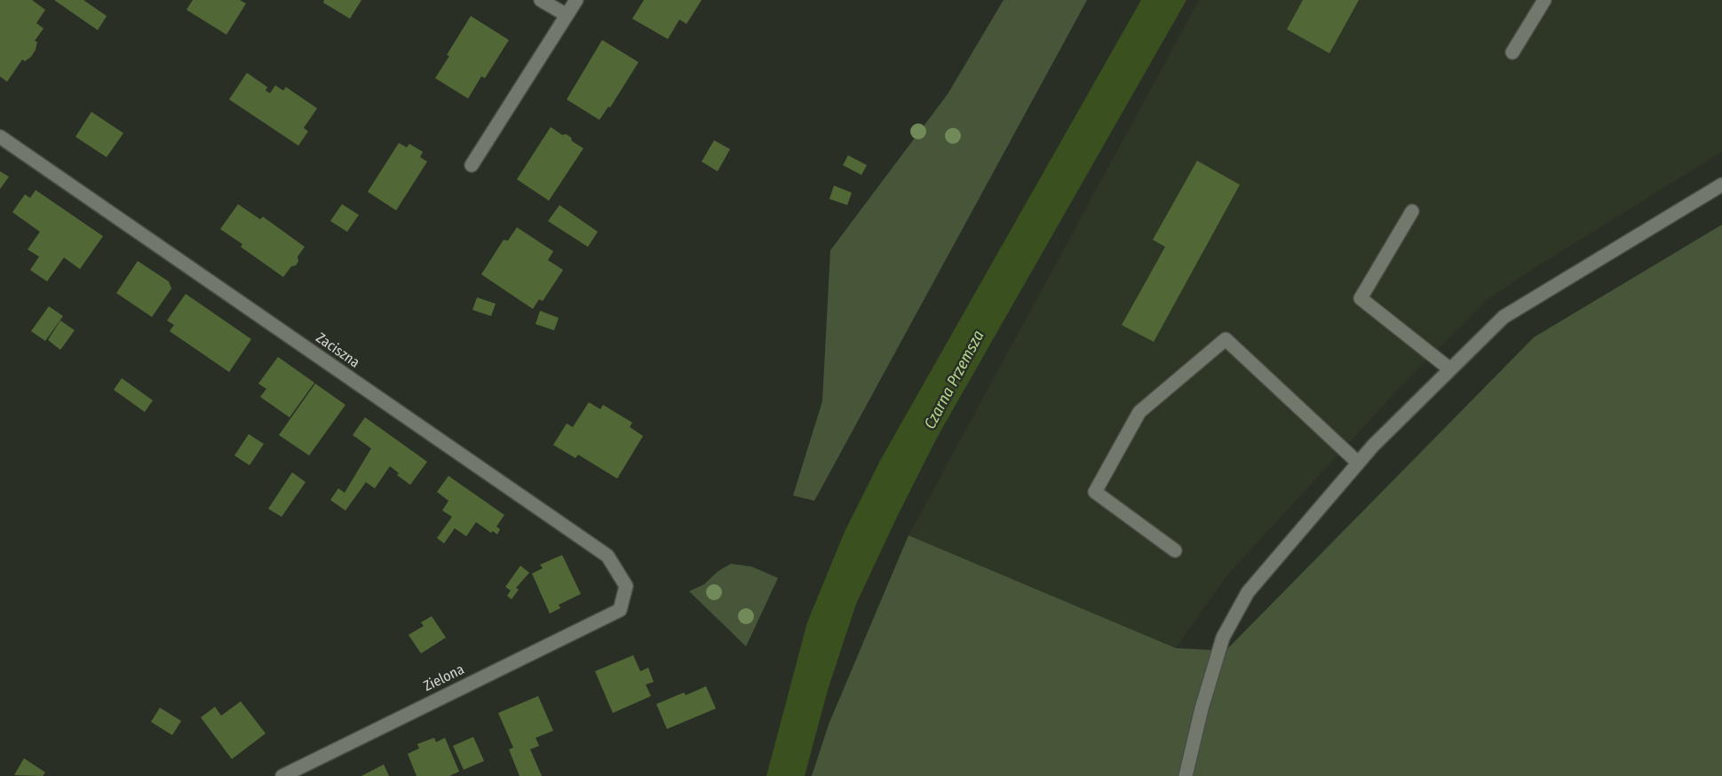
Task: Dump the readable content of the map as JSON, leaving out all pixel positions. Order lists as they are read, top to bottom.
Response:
{
  "streets": {
    "street": ["Zaciszna", "Zielona"]
  },
  "crossings": [
    ["Zaciszna", "Zielona"]
  ],
  "water": ["Czarna Przemsza"]
}
